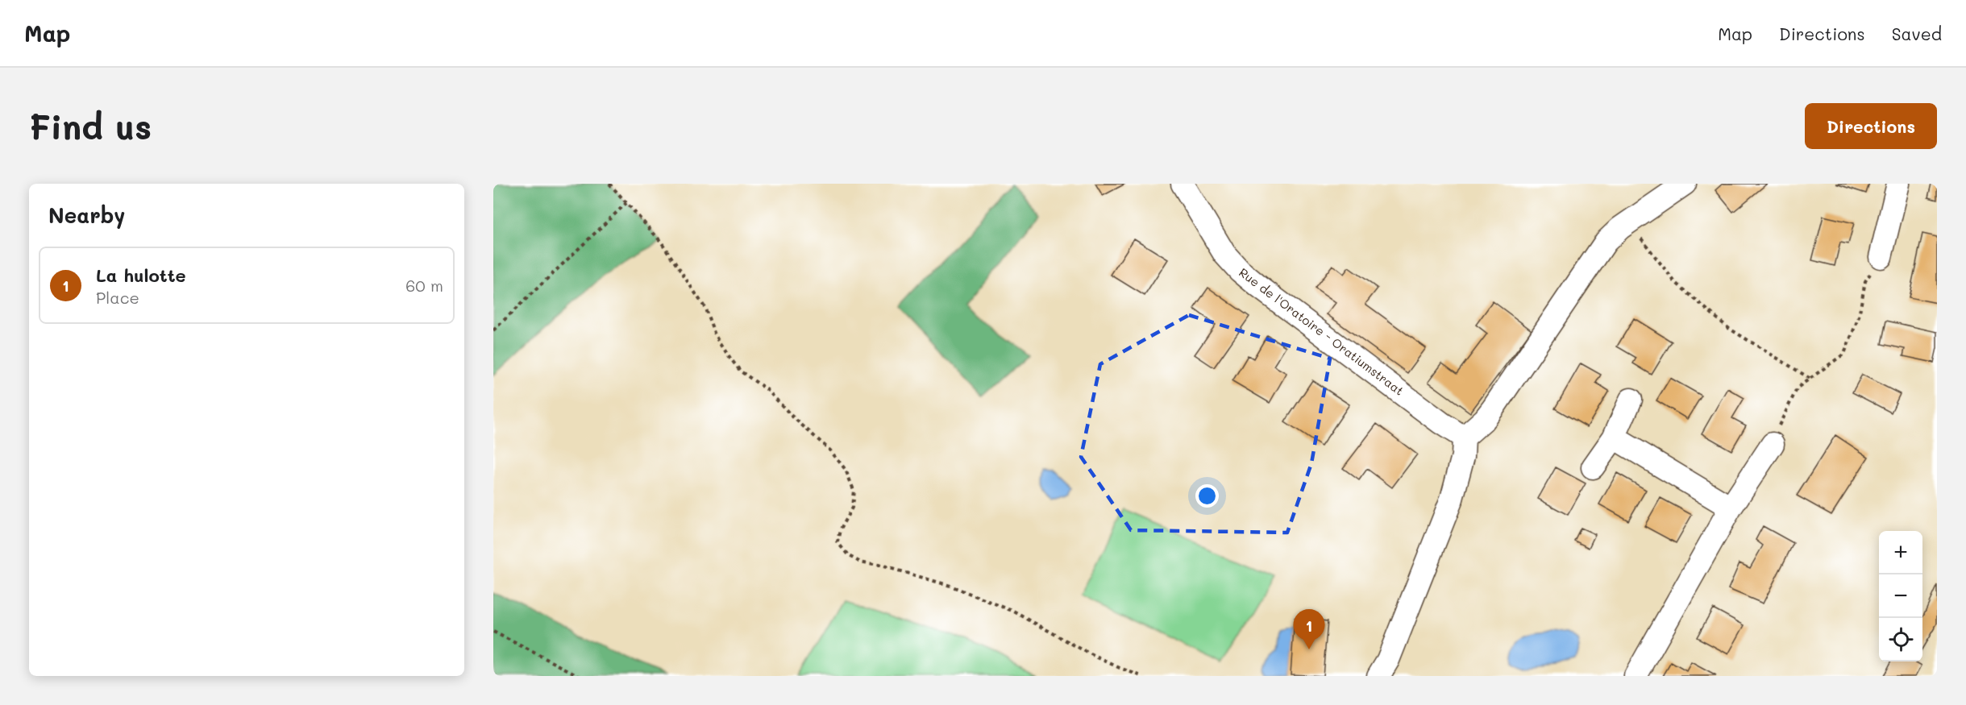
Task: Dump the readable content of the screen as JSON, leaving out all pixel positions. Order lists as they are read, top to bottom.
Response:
{
  "streets": {
    "street": ["Rue de l'Oratoire - Oratiumstraat"]
  },
  "page": {
    "header": "Map",
    "nav": ["Map", "Directions", "Saved"],
    "buttons": "Directions",
    "title": "Find us",
    "heading": "Nearby",
    "list": [
      {
        "mark": "1",
        "name": "La hulotte",
        "note": "Place",
        "value": "60 m"
      }
    ],
    "map_buttons": ["+", "−"],
    "pins": "1"
  }
}
